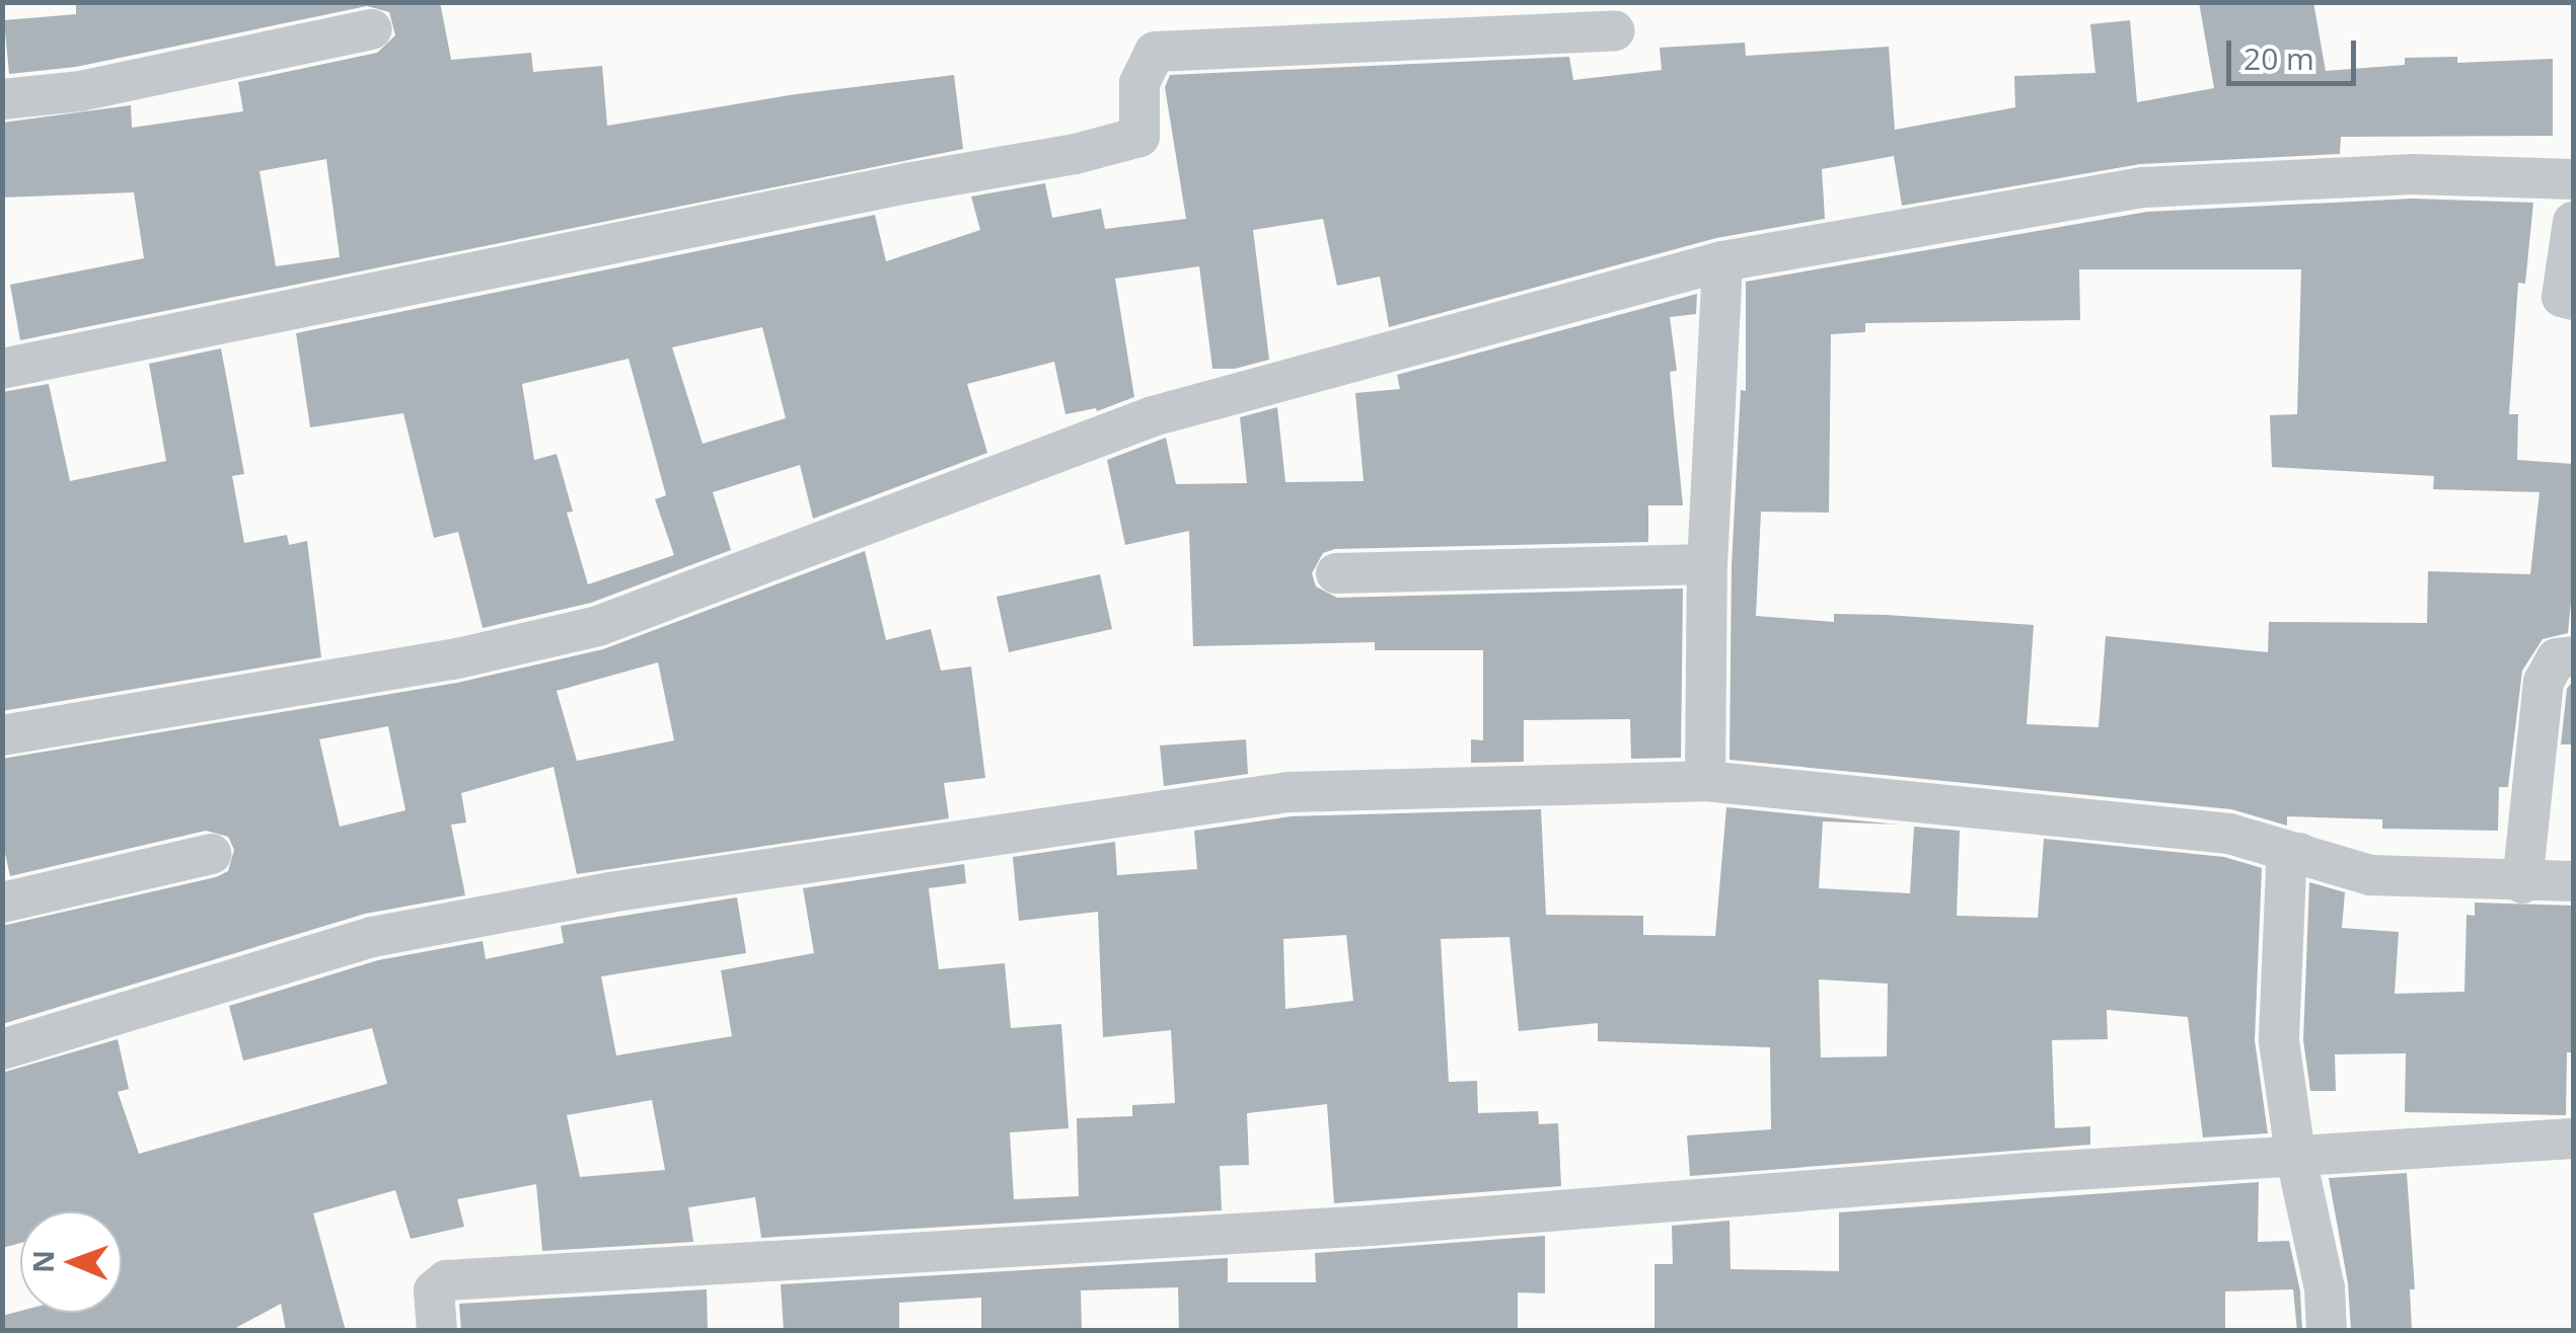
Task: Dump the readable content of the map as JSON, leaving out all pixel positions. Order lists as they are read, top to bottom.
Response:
{
  "scale_bar": "20 m",
  "north": "left"
}
